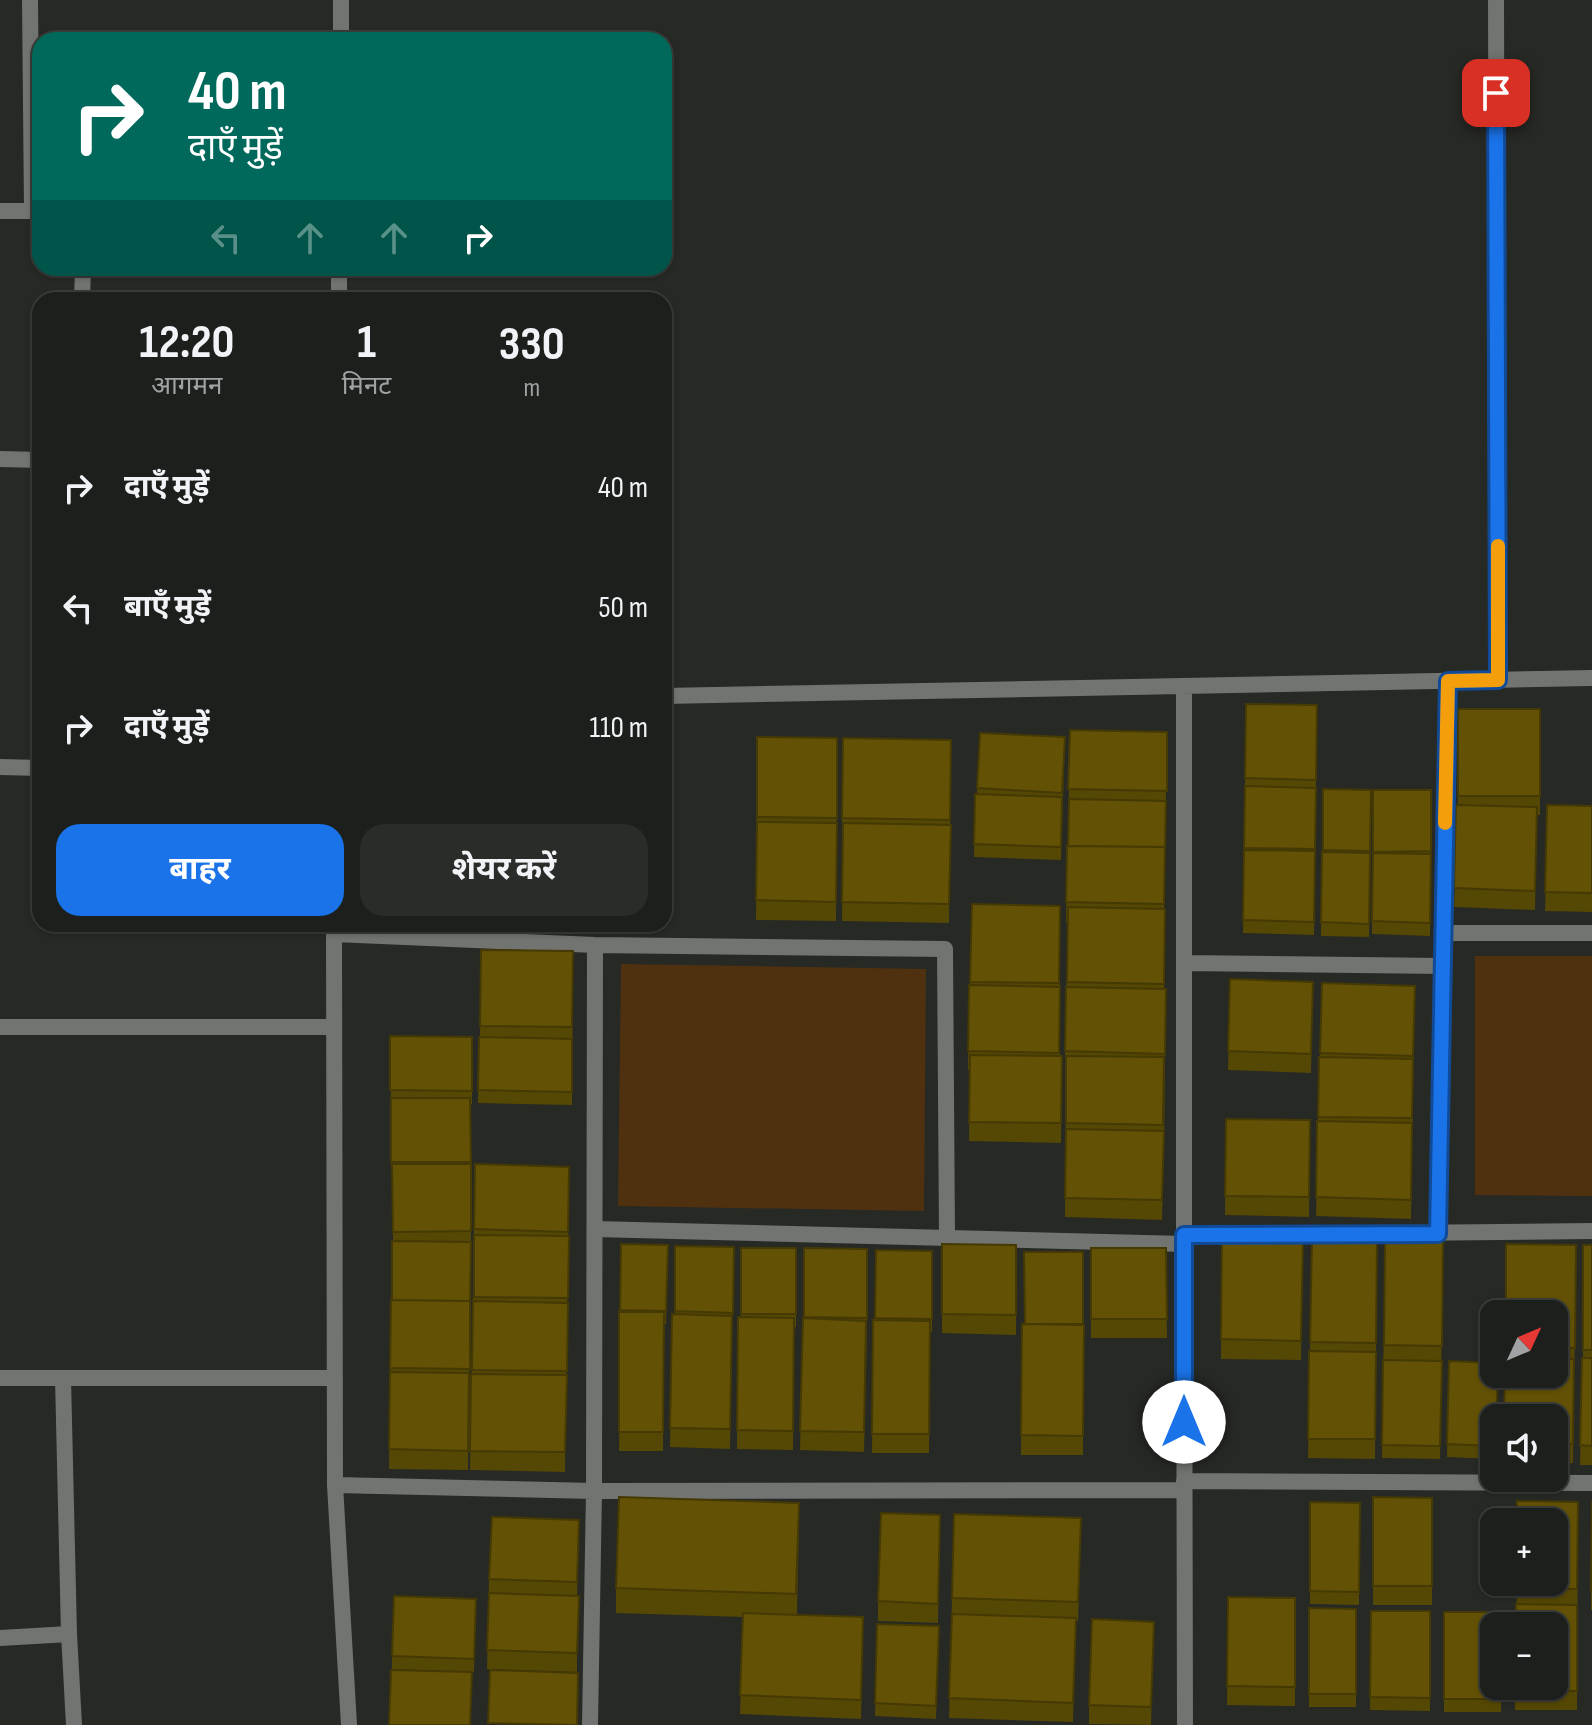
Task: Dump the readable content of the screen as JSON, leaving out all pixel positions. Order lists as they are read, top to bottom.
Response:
{
  "north": "top right",
  "page": {
    "turn": ["40 m", "दाएँ मुड़ें"],
    "eta": [
      "12:20",
      "आगमन",
      "1",
      "मिनट",
      "330",
      "m"
    ],
    "list": [
      {
        "name": "दाएँ मुड़ें",
        "value": "40 m"
      },
      {
        "name": "बाएँ मुड़ें",
        "value": "50 m"
      },
      {
        "name": "दाएँ मुड़ें",
        "value": "110 m"
      }
    ],
    "buttons": ["बाहर", "शेयर करें"],
    "map_buttons": ["+", "−"]
  }
}
